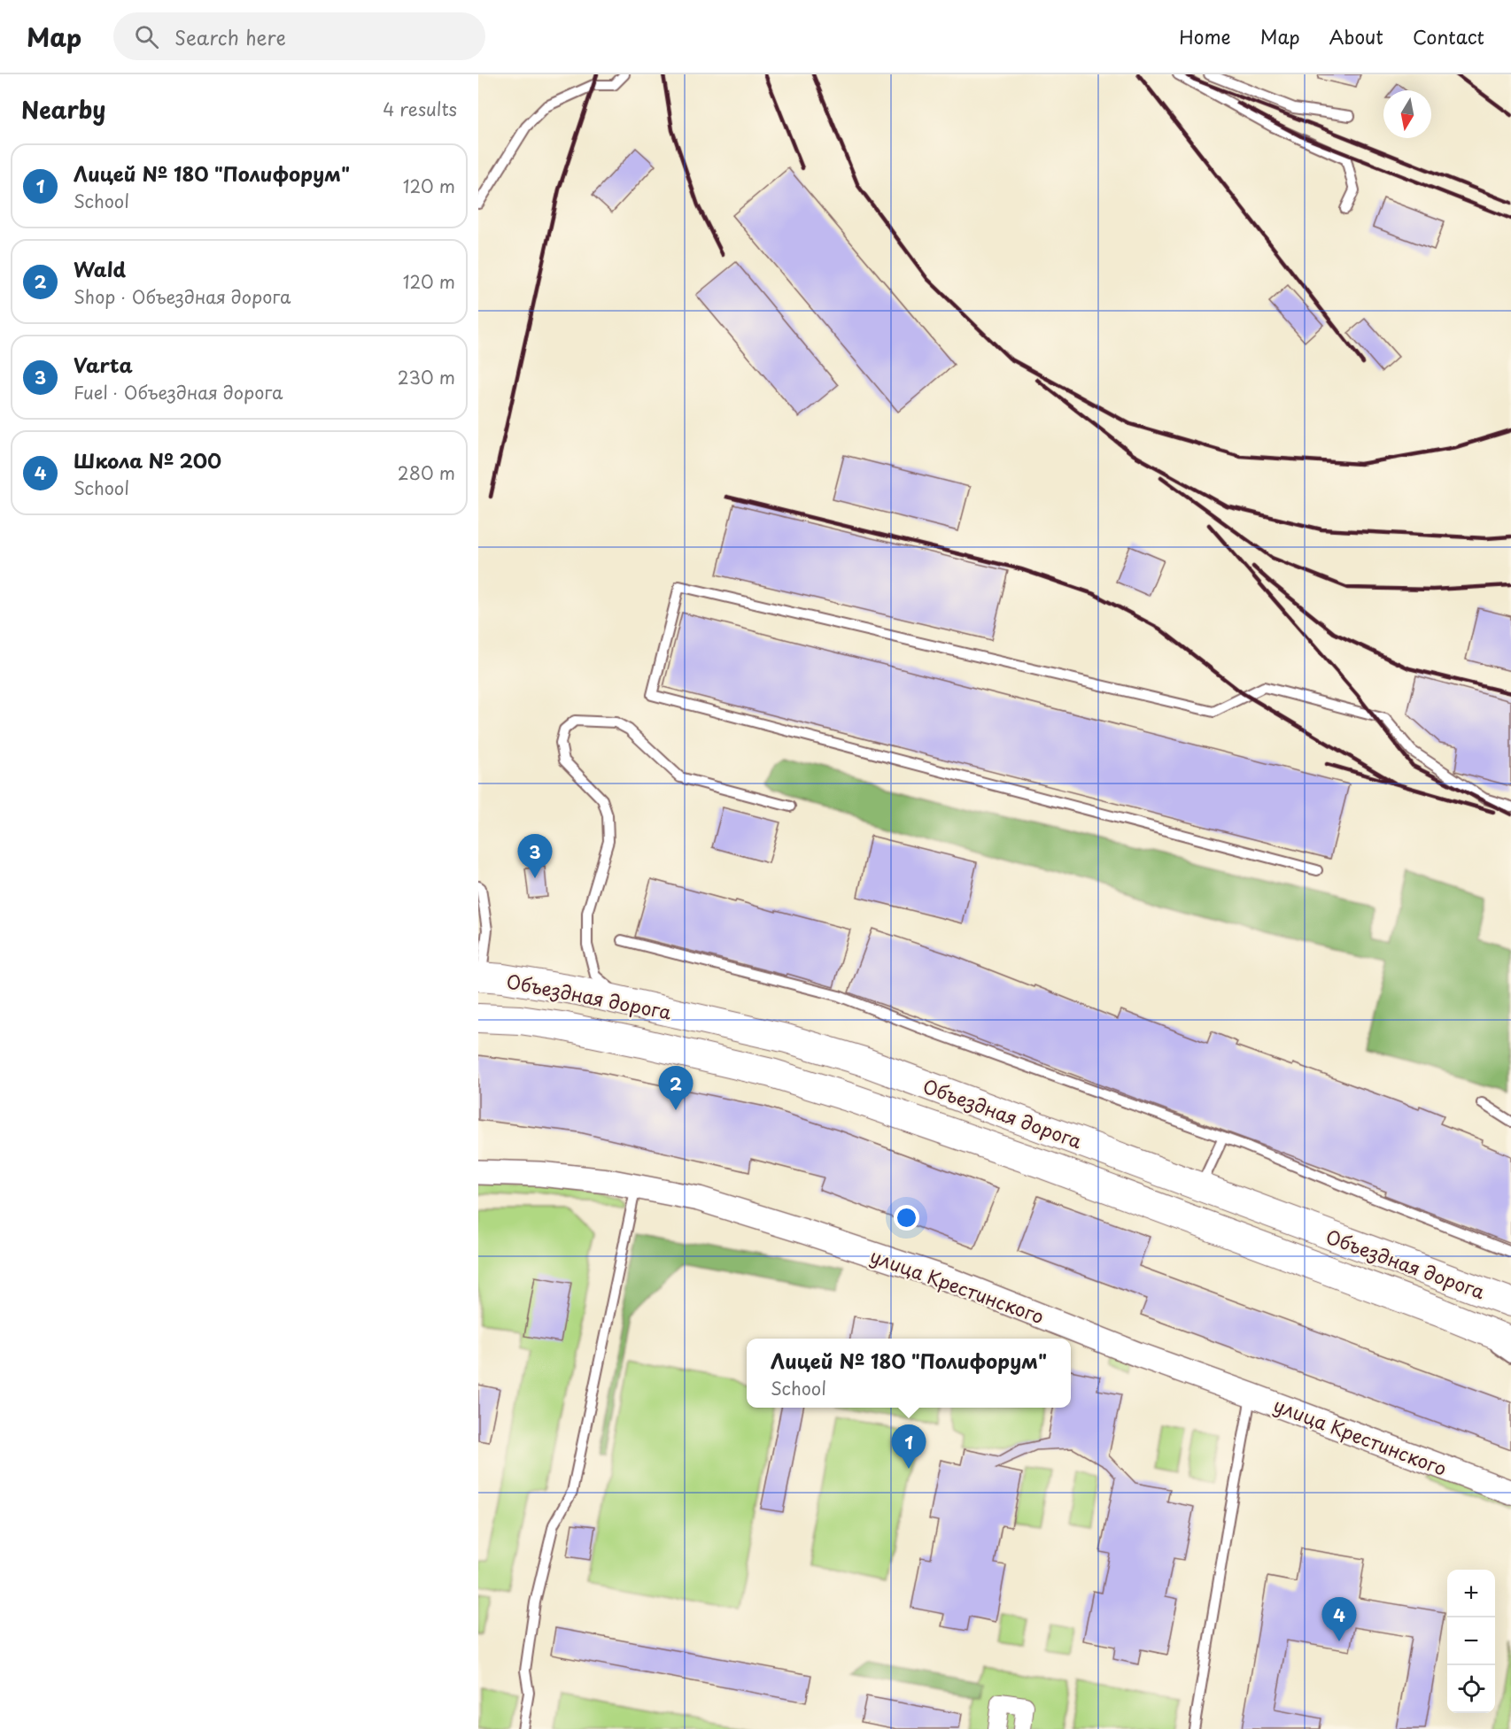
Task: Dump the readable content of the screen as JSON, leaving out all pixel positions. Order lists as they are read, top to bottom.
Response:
{
  "streets": {
    "main road": ["Объездная дорога"],
    "street": ["улица Крестинского"]
  },
  "north": "bottom",
  "page": {
    "header": "Map",
    "search": "Search here",
    "nav": [
      "Home",
      "Map",
      "About",
      "Contact"
    ],
    "heading": ["Nearby", "4 results"],
    "list": [
      {
        "mark": "1",
        "name": "Лицей № 180 \"Полифорум\"",
        "note": "School",
        "value": "120 m"
      },
      {
        "mark": "2",
        "name": "Wald",
        "note": "Shop · Объездная дорога",
        "value": "120 m"
      },
      {
        "mark": "3",
        "name": "Varta",
        "note": "Fuel · Объездная дорога",
        "value": "230 m"
      },
      {
        "mark": "4",
        "name": "Школа № 200",
        "note": "School",
        "value": "280 m"
      }
    ],
    "pins": [
      "3",
      "2",
      "1",
      "4"
    ],
    "popup": ["Лицей № 180 \"Полифорум\"", "School"],
    "map_buttons": ["+", "−"]
  }
}
